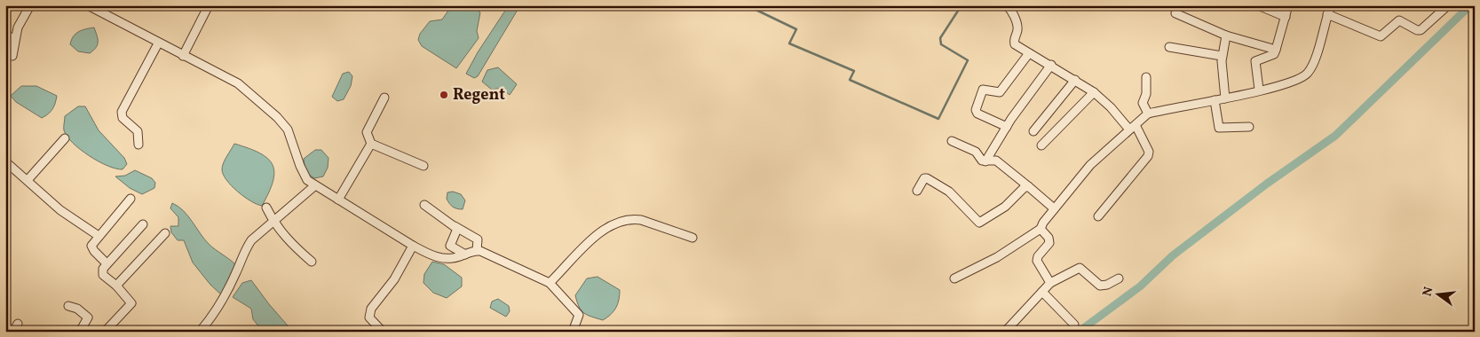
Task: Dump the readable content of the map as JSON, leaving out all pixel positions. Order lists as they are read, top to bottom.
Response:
{
  "places": ["Regent"],
  "north": "left"
}
